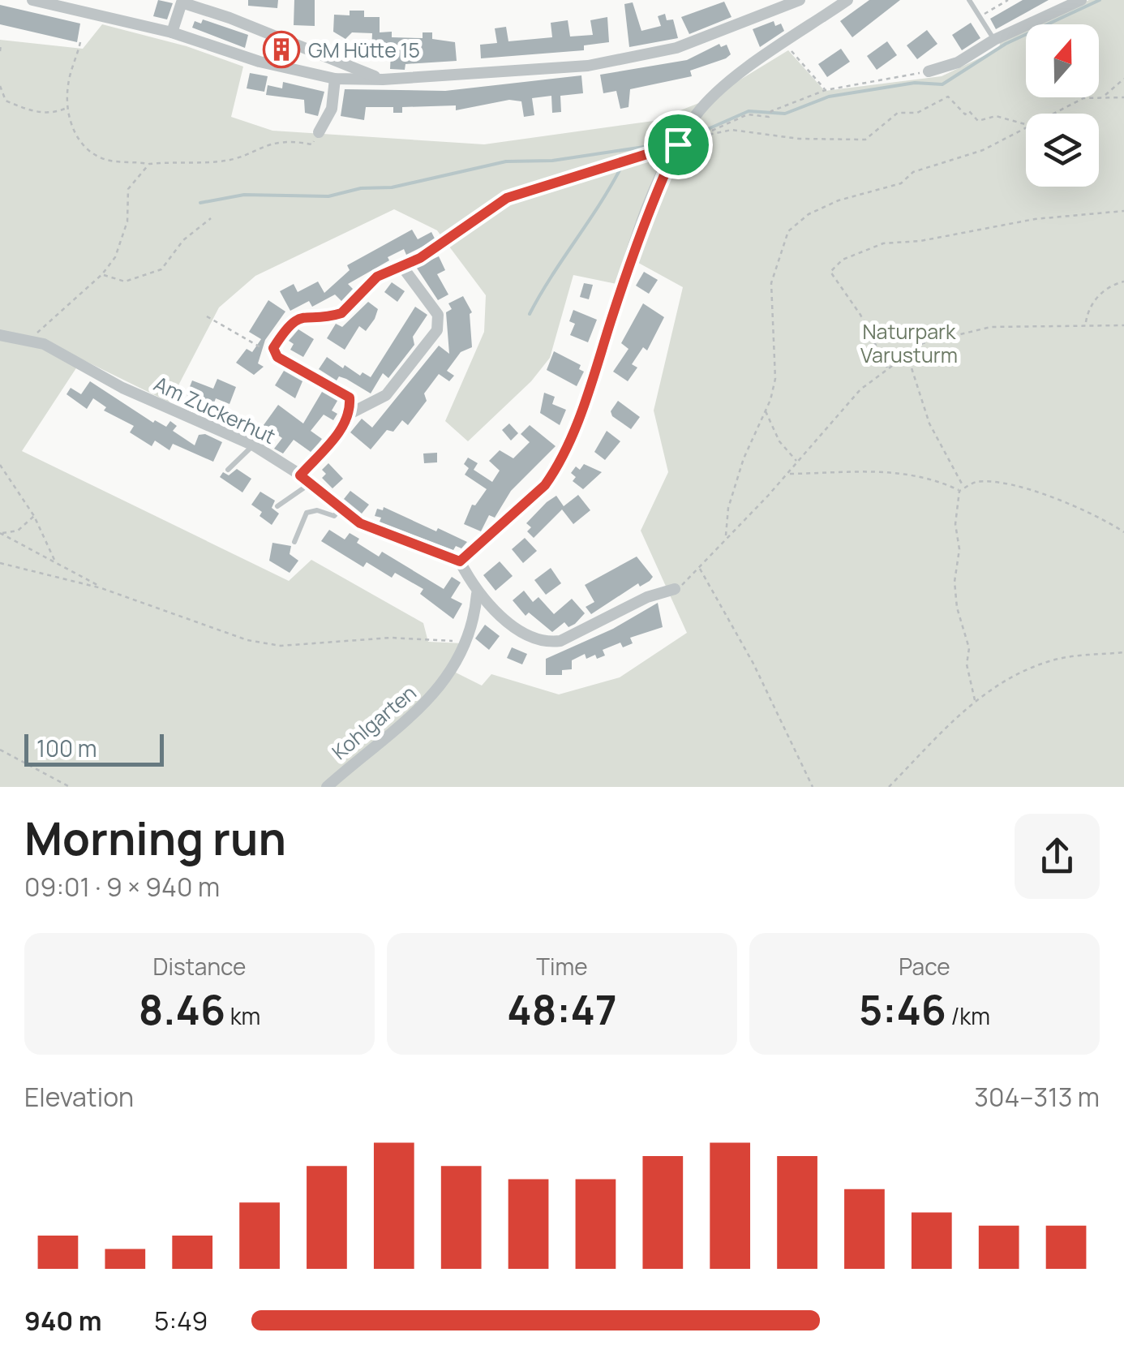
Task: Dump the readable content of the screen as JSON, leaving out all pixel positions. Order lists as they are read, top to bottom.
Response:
{
  "streets": {
    "street": ["Am Zuckerhut", "Kohlgarten"]
  },
  "parks": ["Naturpark Varusturm"],
  "places": {
    "building": ["GM Hütte 15"]
  },
  "scale_bar": "100 m",
  "north": "top",
  "page": {
    "scale": "100 m",
    "heading": ["Morning run", "09:01 · 9 × 940 m"],
    "stats": [
      ["Distance", "8.46 km"],
      ["Time", "48:47"],
      ["Pace", "5:46 /km"]
    ],
    "chart": ["Elevation", "304–313 m"],
    "list": [
      {
        "name": "940 m",
        "note": "5:49"
      }
    ]
  }
}
